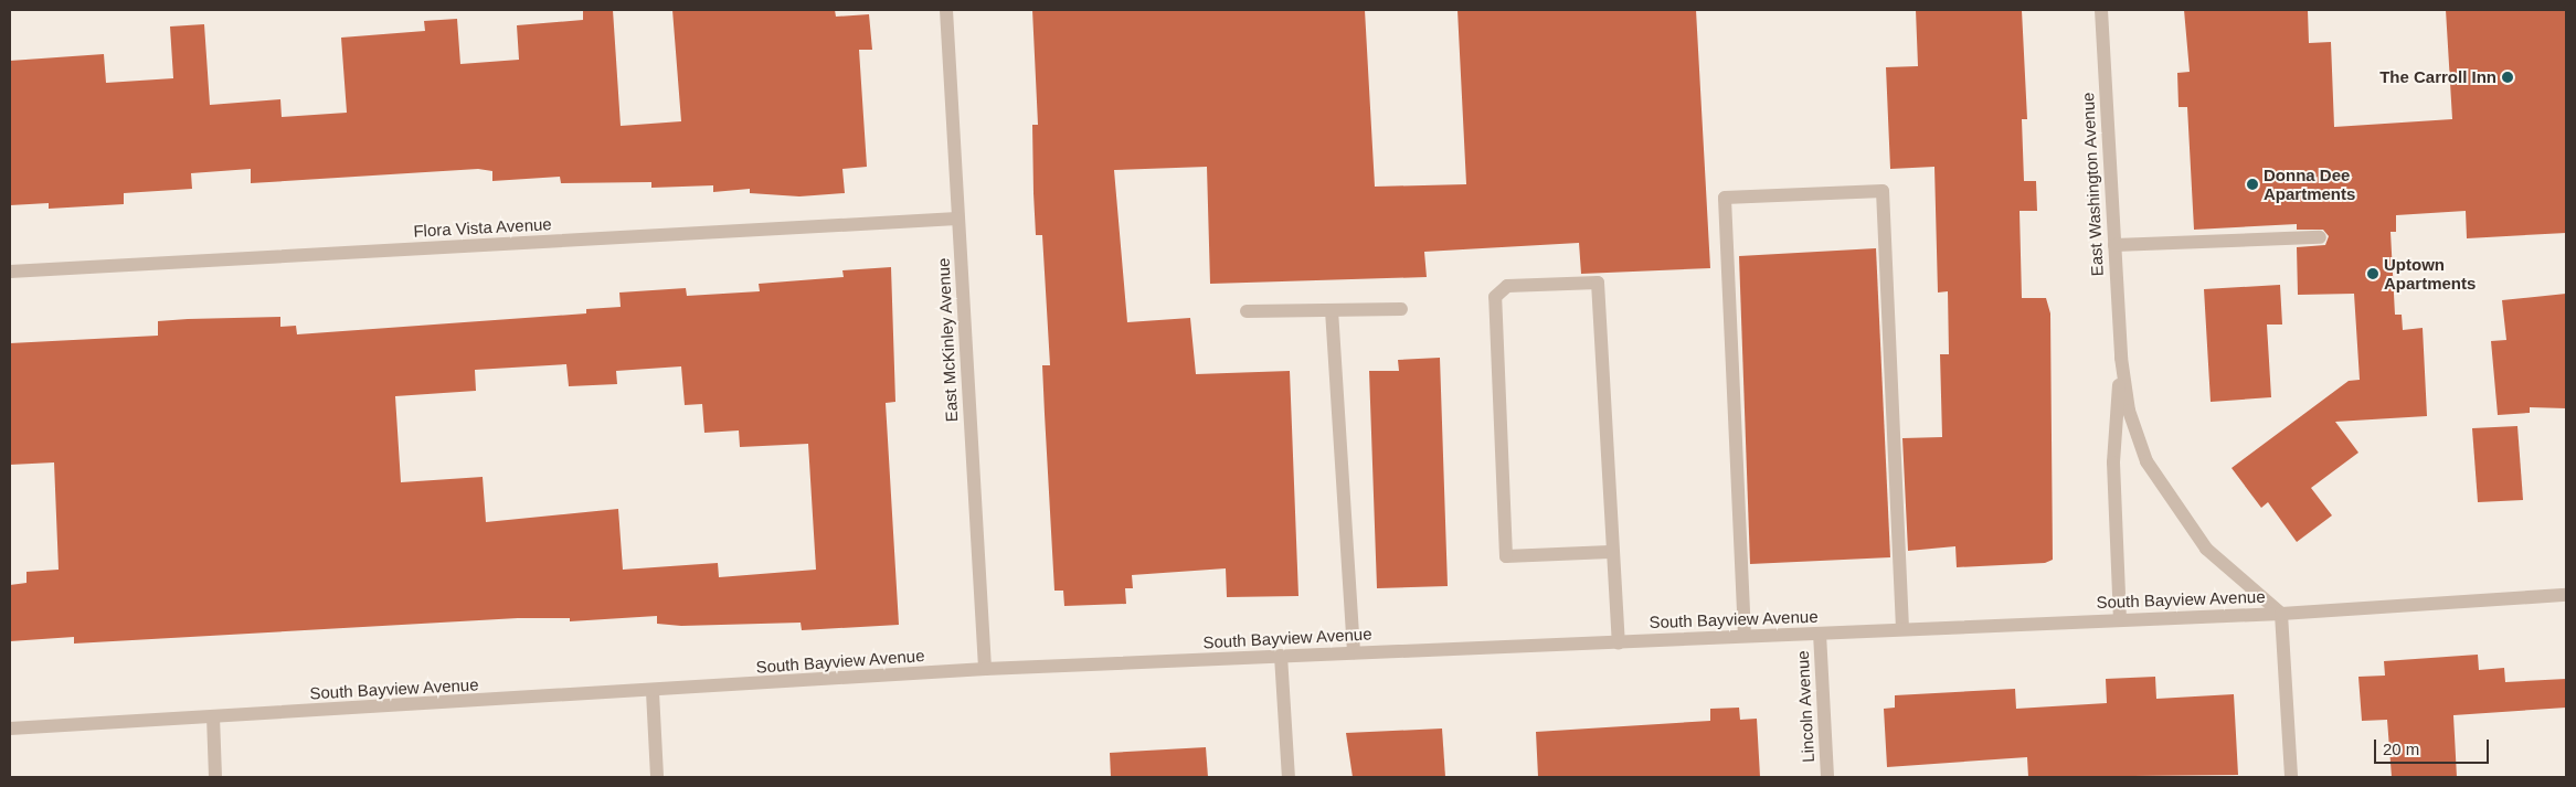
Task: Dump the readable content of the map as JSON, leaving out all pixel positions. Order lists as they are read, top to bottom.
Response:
{
  "streets": {
    "street": [
      "East Washington Avenue",
      "Flora Vista Avenue",
      "East McKinley Avenue",
      "South Bayview Avenue",
      "Lincoln Avenue"
    ]
  },
  "crossings": [
    ["East Washington Avenue", "South Bayview Avenue"],
    ["Flora Vista Avenue", "East McKinley Avenue"],
    ["East McKinley Avenue", "South Bayview Avenue"],
    ["South Bayview Avenue", "Lincoln Avenue"]
  ],
  "places": ["The Carroll Inn", "Donna Dee Apartments", "Uptown Apartments"],
  "scale_bar": "20 m"
}
